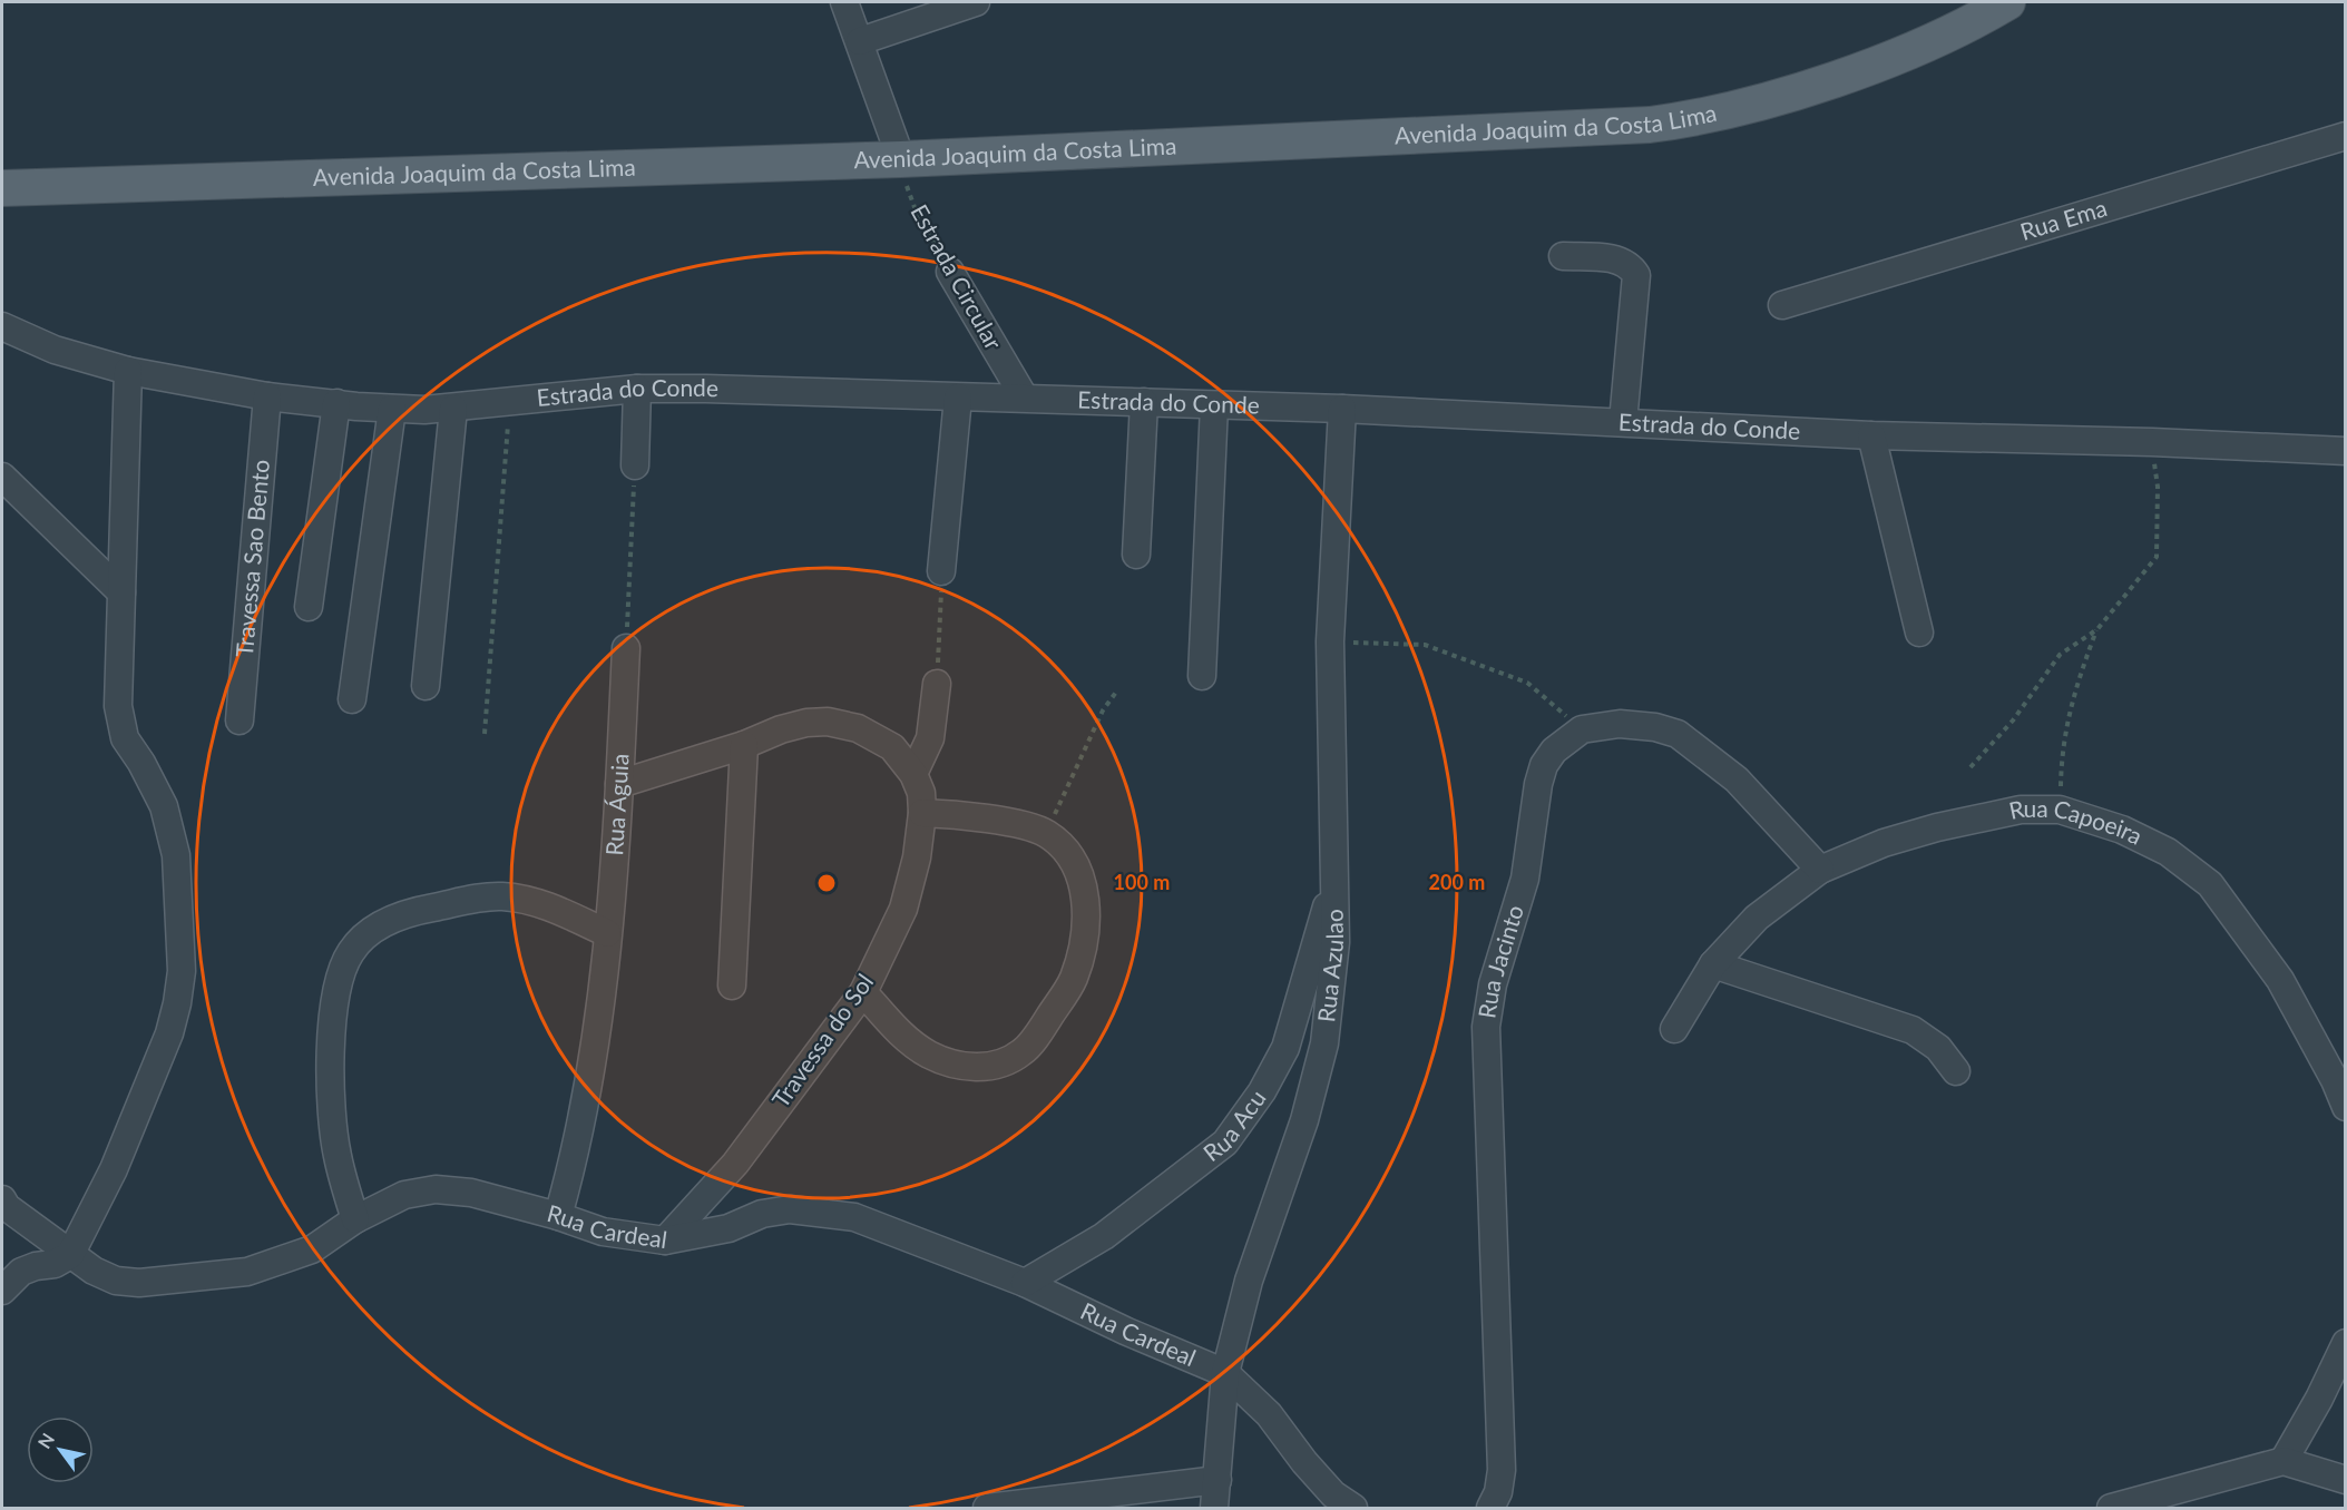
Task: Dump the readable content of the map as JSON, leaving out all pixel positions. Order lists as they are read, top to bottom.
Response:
{
  "streets": {
    "main road": ["Avenida Joaquim da Costa Lima"],
    "street": [
      "Rua Ema",
      "Estrada Circular",
      "Estrada do Conde",
      "Travessa Sao Bento",
      "Rua Águia",
      "Rua Capoeira",
      "Rua Jacinto",
      "Rua Azulao",
      "Travessa do Sol",
      "Rua Acu",
      "Rua Cardeal"
    ]
  },
  "crossings": [
    ["Avenida Joaquim da Costa Lima", "Estrada Circular"],
    ["Estrada Circular", "Estrada do Conde"],
    ["Estrada do Conde", "Travessa Sao Bento"],
    ["Estrada do Conde", "Rua Azulao"],
    ["Rua Águia", "Travessa do Sol"],
    ["Rua Águia", "Rua Cardeal"],
    ["Rua Capoeira", "Rua Jacinto"],
    ["Rua Azulao", "Rua Acu"],
    ["Rua Azulao", "Rua Cardeal"],
    ["Travessa do Sol", "Rua Cardeal"],
    ["Rua Acu", "Rua Cardeal"]
  ],
  "north": "top left",
  "rings": ["100 m", "200 m"]
}
